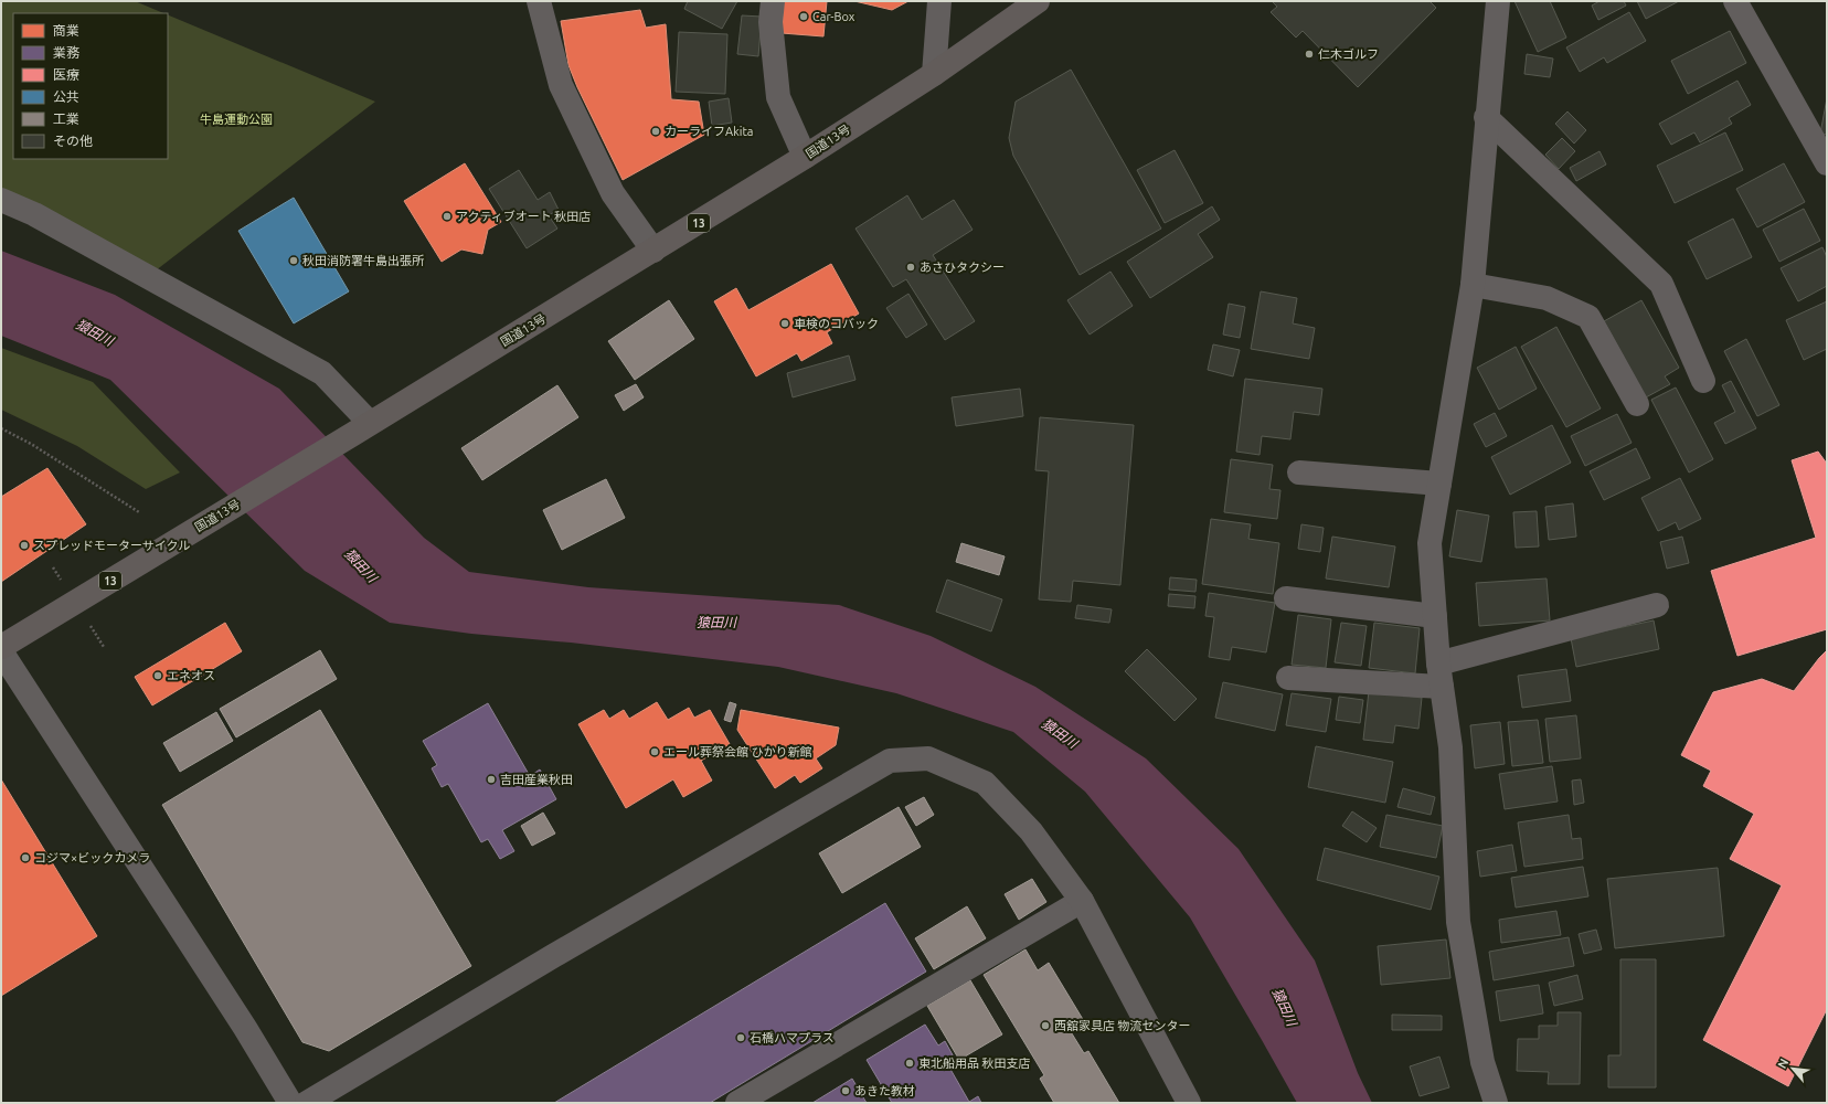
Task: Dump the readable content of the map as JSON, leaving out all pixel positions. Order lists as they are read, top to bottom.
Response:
{
  "streets": {
    "highway": ["国道13号", "13"]
  },
  "water": ["猿田川"],
  "parks": ["牛島運動公園"],
  "places": [
    "Car-Box",
    "仁木ゴルフ",
    "カーライフAkita",
    "アクティブオート 秋田店",
    "秋田消防署牛島出張所",
    "あさひタクシー",
    "車検のコバック",
    "スプレッドモーターサイクル",
    "エネオス",
    "エール葬祭会館 ひかり新館",
    "吉田産業秋田",
    "コジマ×ビックカメラ",
    "西舘家具店 物流センター",
    "石橋ハマプラス",
    "東北船用品 秋田支店",
    "あきた教材"
  ],
  "legend": [
    "商業",
    "業務",
    "医療",
    "公共",
    "工業",
    "その他"
  ],
  "north": "top left"
}
